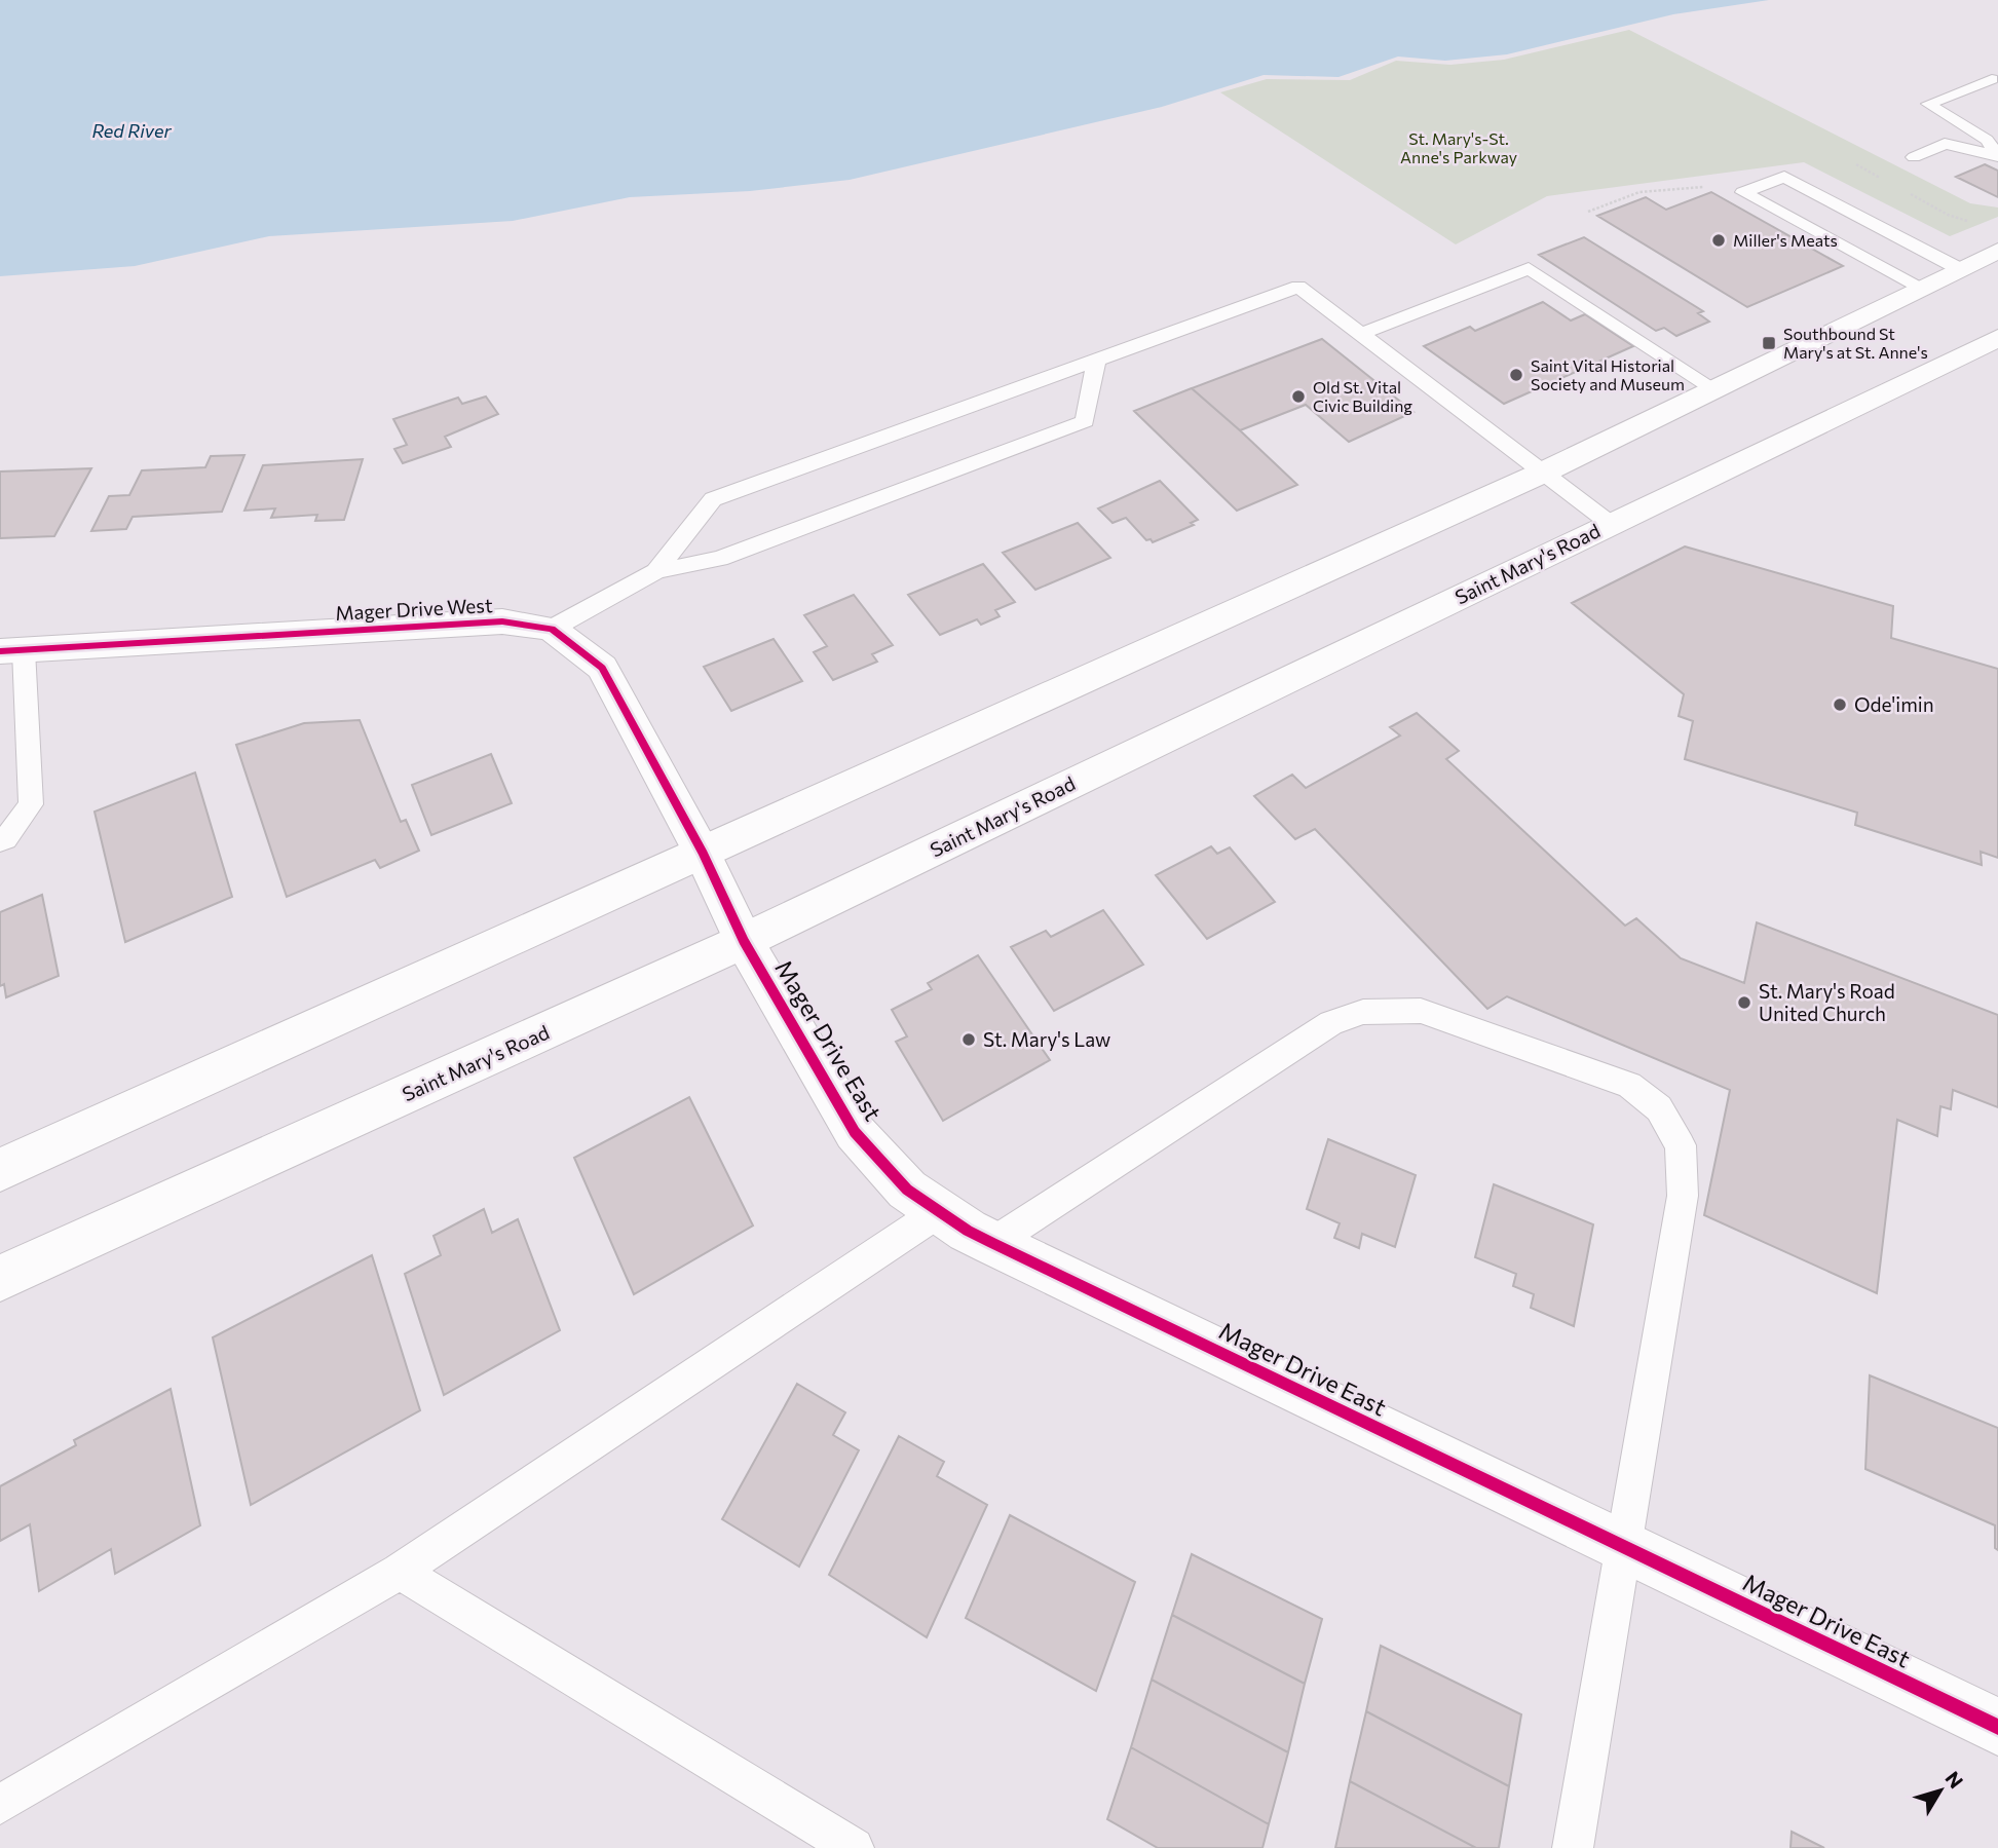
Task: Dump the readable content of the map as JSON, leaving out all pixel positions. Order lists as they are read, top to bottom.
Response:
{
  "streets": {
    "main road": ["Saint Mary's Road", "Mager Drive West", "Mager Drive East"]
  },
  "crossings": [
    ["Saint Mary's Road", "Mager Drive East"]
  ],
  "water": ["Red River"],
  "parks": ["St. Mary's-St. Anne's Parkway"],
  "places": {
    "other": [
      "Miller's Meats",
      "Saint Vital Historial Society and Museum",
      "Old St. Vital Civic Building",
      "Ode'imin",
      "St. Mary's Road United Church",
      "St. Mary's Law"
    ],
    "transit": ["Southbound St Mary's at St. Anne's"]
  },
  "north": "top right"
}
